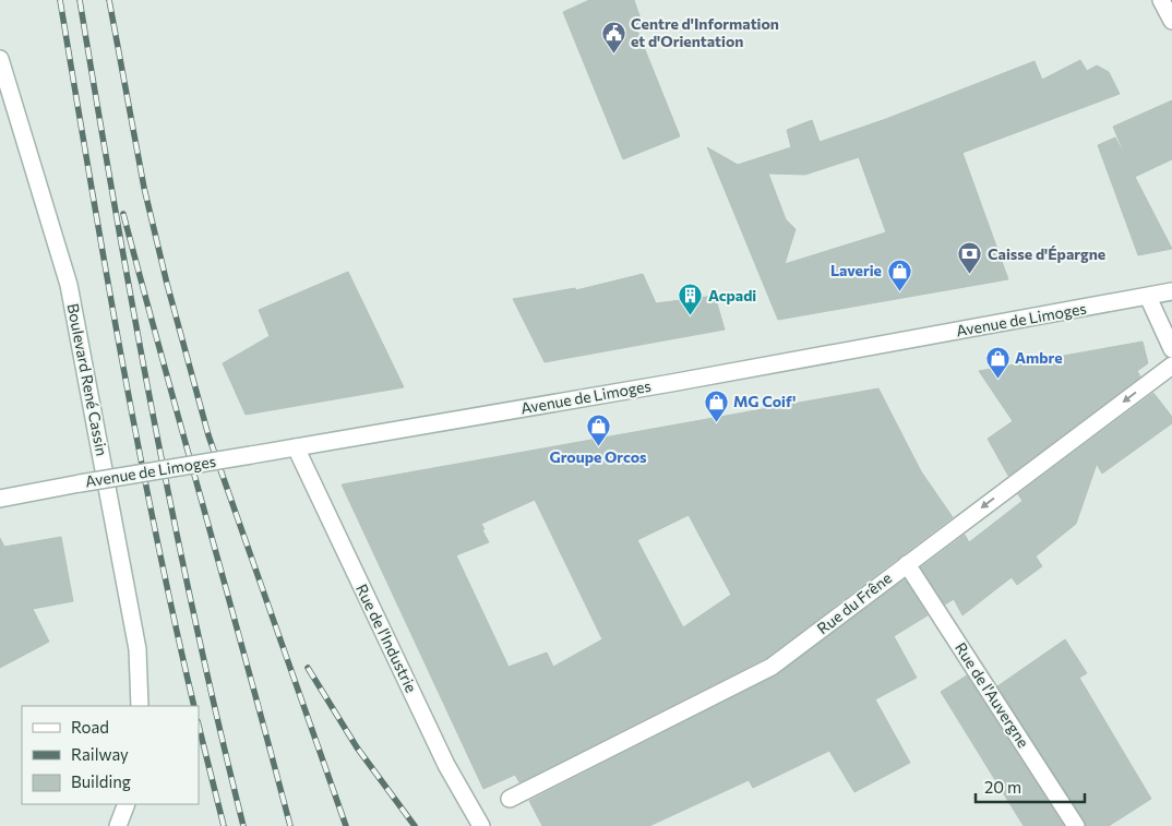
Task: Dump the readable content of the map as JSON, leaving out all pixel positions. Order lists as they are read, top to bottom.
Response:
{
  "streets": {
    "main road": [
      "Avenue de Limoges",
      "Boulevard René Cassin",
      "Rue du Frêne",
      "Rue de l'Industrie",
      "Rue de l'Auvergne"
    ]
  },
  "crossings": [
    ["Avenue de Limoges", "Rue de l'Industrie"],
    ["Rue du Frêne", "Rue de l'Auvergne"]
  ],
  "one_way": ["Rue du Frêne"],
  "places": {
    "public building": ["Centre d'Information et d'Orientation"],
    "bank": ["Caisse d'Épargne"],
    "shop": [
      "Laverie",
      "Ambre",
      "MG Coif'",
      "Groupe Orcos"
    ],
    "building": ["Acpadi"]
  },
  "legend": ["Road", "Railway", "Building"],
  "scale_bar": "20 m"
}
